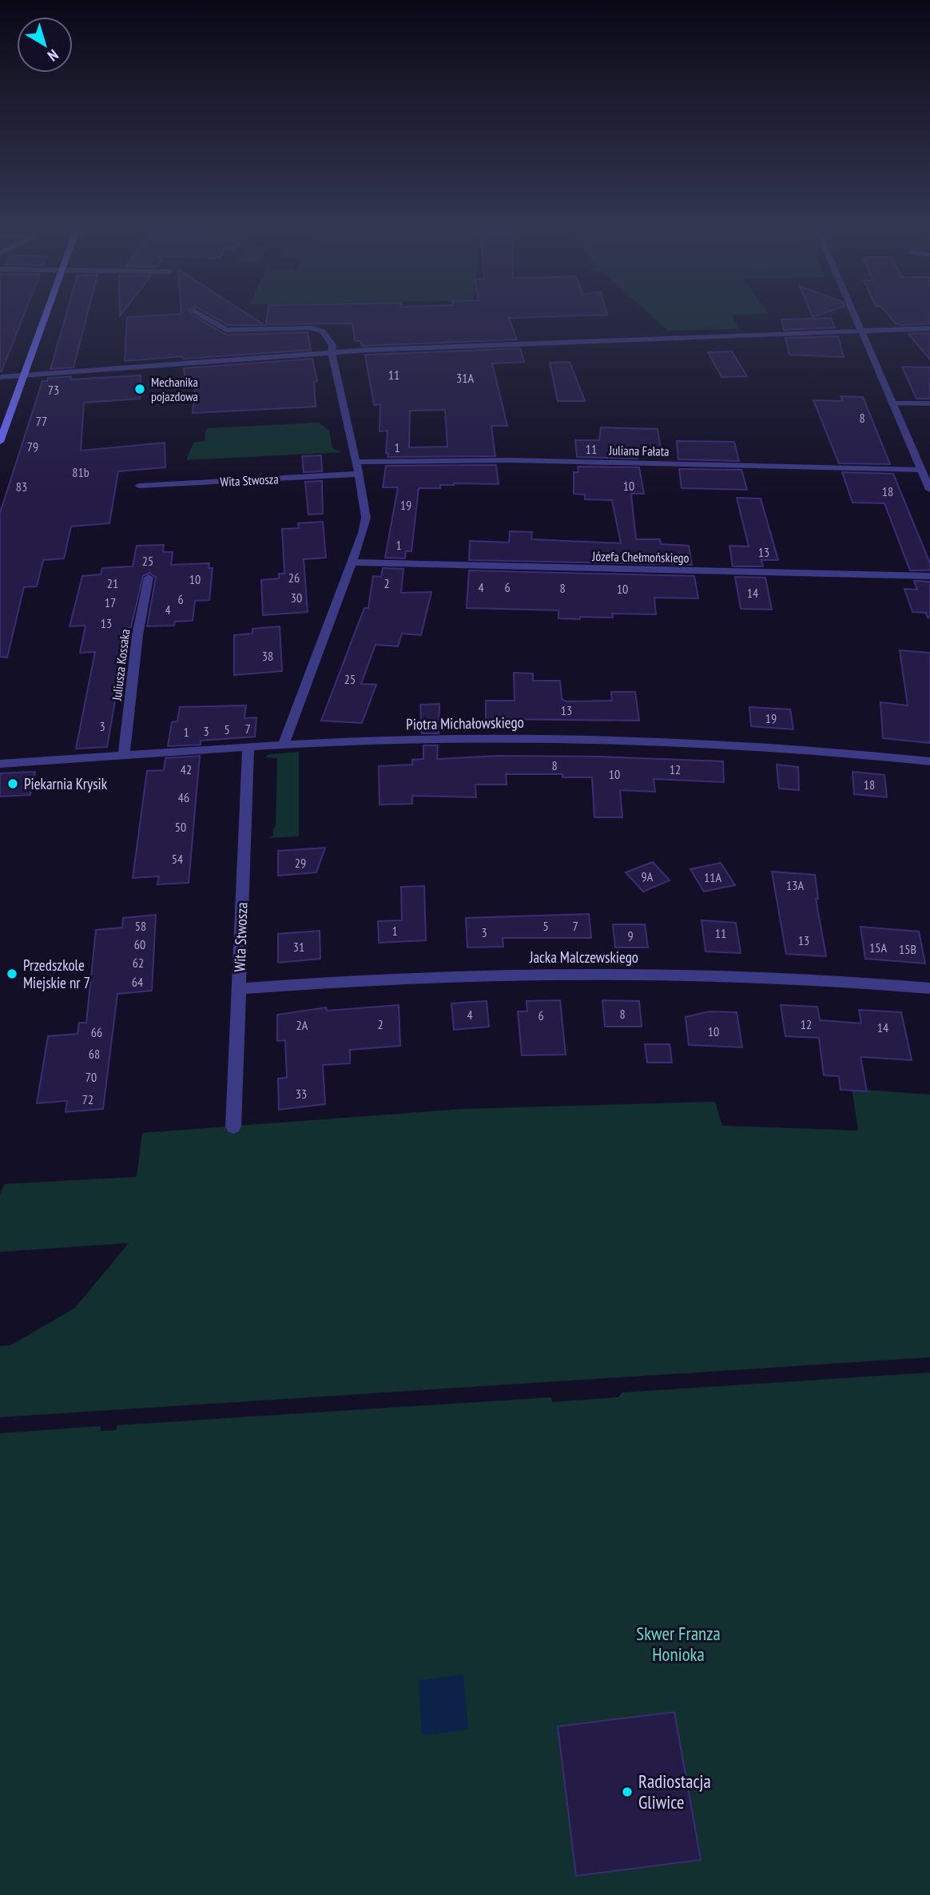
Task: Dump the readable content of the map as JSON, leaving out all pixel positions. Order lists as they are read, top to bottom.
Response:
{
  "streets": {
    "street": [
      "Juliana Fałata",
      "Wita Stwosza",
      "Józefa Chełmońskiego",
      "Juliusza Kossaka",
      "Piotra Michałowskiego",
      "Jacka Malczewskiego"
    ]
  },
  "crossings": [
    ["Wita Stwosza", "Piotra Michałowskiego"],
    ["Wita Stwosza", "Jacka Malczewskiego"],
    ["Juliusza Kossaka", "Piotra Michałowskiego"]
  ],
  "parks": ["Skwer Franza Honioka"],
  "places": [
    "Mechanika pojazdowa",
    "Piekarnia Krysik",
    "Przedszkole Miejskie nr 7",
    "Radiostacja Gliwice"
  ],
  "house_numbers": [
    "11",
    "31A",
    "73",
    "8",
    "77",
    "79",
    "1",
    "11",
    "81b",
    "10",
    "83",
    "18",
    "19",
    "1",
    "13",
    "25",
    "26",
    "10",
    "21",
    "2",
    "4",
    "6",
    "8",
    "10",
    "14",
    "30",
    "6",
    "17",
    "4",
    "13",
    "38",
    "25",
    "13",
    "19",
    "3",
    "7",
    "5",
    "3",
    "1",
    "8",
    "42",
    "12",
    "10",
    "18",
    "46",
    "50",
    "54",
    "29",
    "9A",
    "11A",
    "13A",
    "58",
    "5",
    "7",
    "1",
    "3",
    "11",
    "9",
    "13",
    "60",
    "31",
    "15A",
    "15B",
    "62",
    "64",
    "8",
    "4",
    "6",
    "2",
    "12",
    "2A",
    "14",
    "10",
    "66",
    "68",
    "70",
    "33",
    "72"
  ],
  "north": "bottom right"
}
